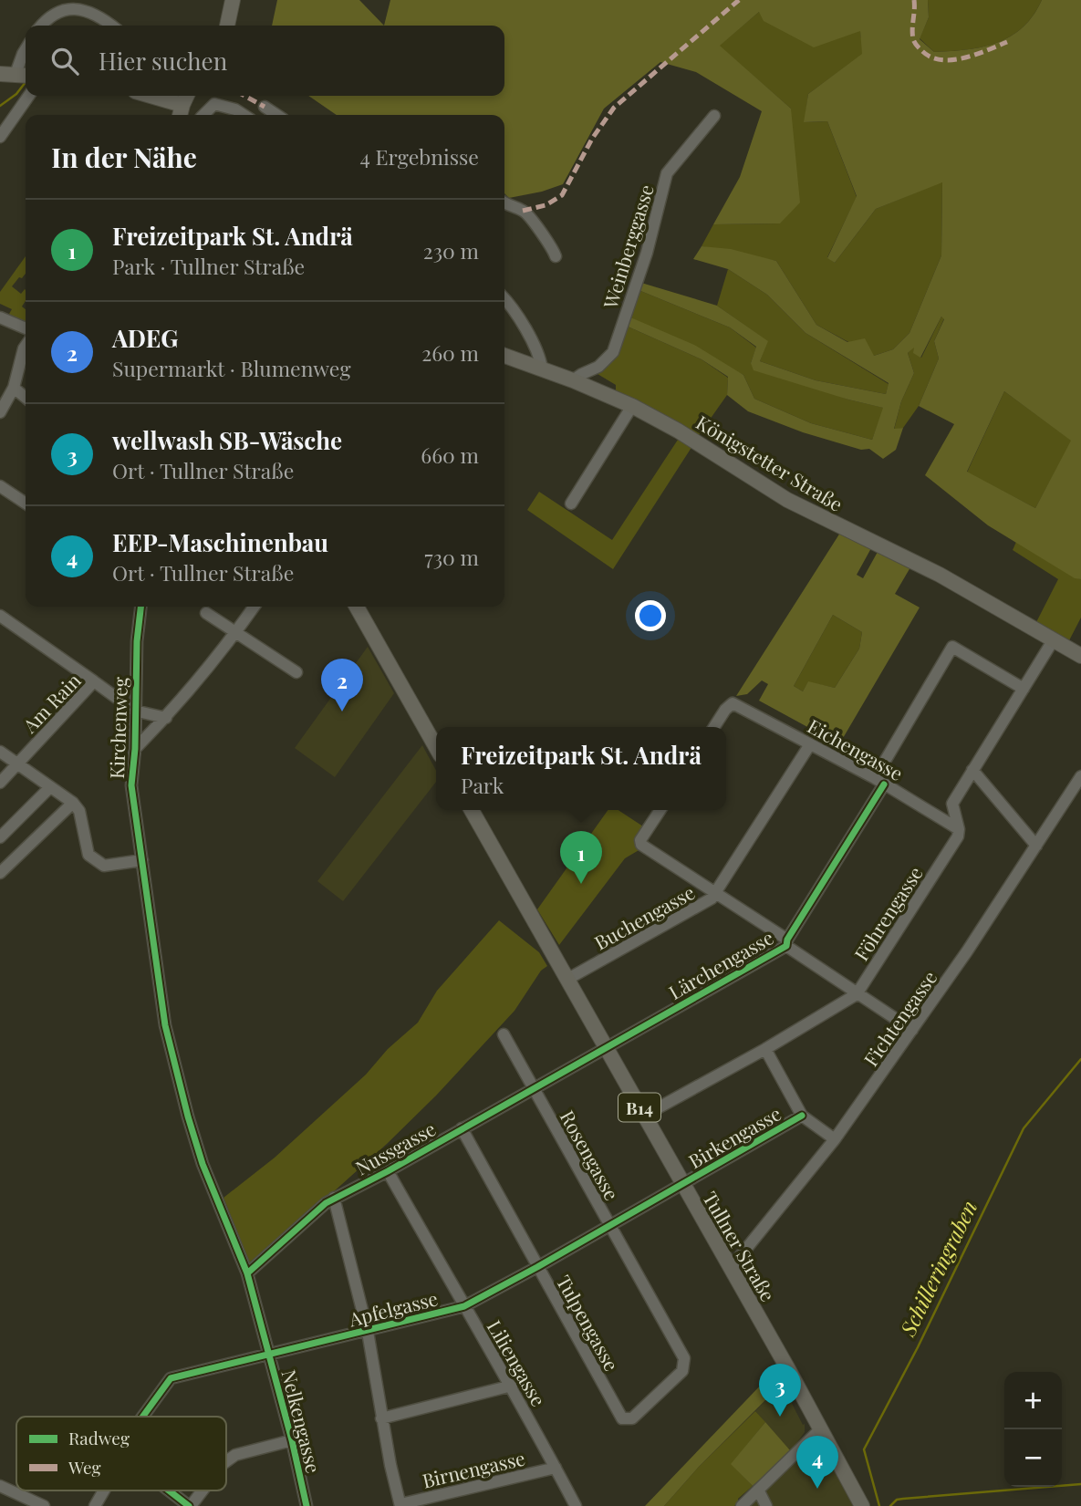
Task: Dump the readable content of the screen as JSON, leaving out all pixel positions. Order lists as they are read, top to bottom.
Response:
{
  "streets": {
    "main road": ["Königstetter Straße", "B14", "Tullner Straße"],
    "street": [
      "Weinberggasse",
      "Am Rain",
      "Kirchenweg",
      "Eichengasse",
      "Föhrengasse",
      "Buchengasse",
      "Lärchengasse",
      "Fichtengasse",
      "Birkengasse",
      "Nussgasse",
      "Rosengasse",
      "Apfelgasse",
      "Tulpengasse",
      "Liliengasse",
      "Nelkengasse",
      "Birnengasse"
    ]
  },
  "crossings": [
    ["Weinberggasse", "Königstetter Straße"],
    ["Am Rain", "Kirchenweg"],
    ["Kirchenweg", "Nelkengasse"],
    ["Eichengasse", "Föhrengasse"],
    ["Eichengasse", "Buchengasse"],
    ["Eichengasse", "Lärchengasse"],
    ["Föhrengasse", "Tullner Straße"],
    ["Buchengasse", "Tullner Straße"],
    ["Lärchengasse", "Nussgasse"],
    ["Lärchengasse", "Tullner Straße"],
    ["Fichtengasse", "Tullner Straße"],
    ["Birkengasse", "Tullner Straße"],
    ["Birkengasse", "Apfelgasse"],
    ["Nussgasse", "Rosengasse"],
    ["Nussgasse", "Tulpengasse"],
    ["Nussgasse", "Liliengasse"],
    ["Nussgasse", "Nelkengasse"],
    ["Rosengasse", "Apfelgasse"],
    ["Rosengasse", "Tulpengasse"],
    ["Tullner Straße", "Apfelgasse"],
    ["Apfelgasse", "Tulpengasse"],
    ["Apfelgasse", "Liliengasse"],
    ["Apfelgasse", "Nelkengasse"],
    ["Liliengasse", "Birnengasse"]
  ],
  "water": ["Schilleringraben"],
  "legend": ["Radweg", "Weg"],
  "page": {
    "search": "Hier suchen",
    "heading": ["In der Nähe", "4 Ergebnisse"],
    "list": [
      {
        "mark": "1",
        "name": "Freizeitpark St. Andrä",
        "note": "Park · Tullner Straße",
        "value": "230 m"
      },
      {
        "mark": "2",
        "name": "ADEG",
        "note": "Supermarkt · Blumenweg",
        "value": "260 m"
      },
      {
        "mark": "3",
        "name": "wellwash SB-Wäsche",
        "note": "Ort · Tullner Straße",
        "value": "660 m"
      },
      {
        "mark": "4",
        "name": "EEP-Maschinenbau",
        "note": "Ort · Tullner Straße",
        "value": "730 m"
      }
    ],
    "pins": [
      "2",
      "1",
      "3",
      "4"
    ],
    "popup": ["Freizeitpark St. Andrä", "Park"],
    "map_buttons": ["+", "−"]
  }
}
